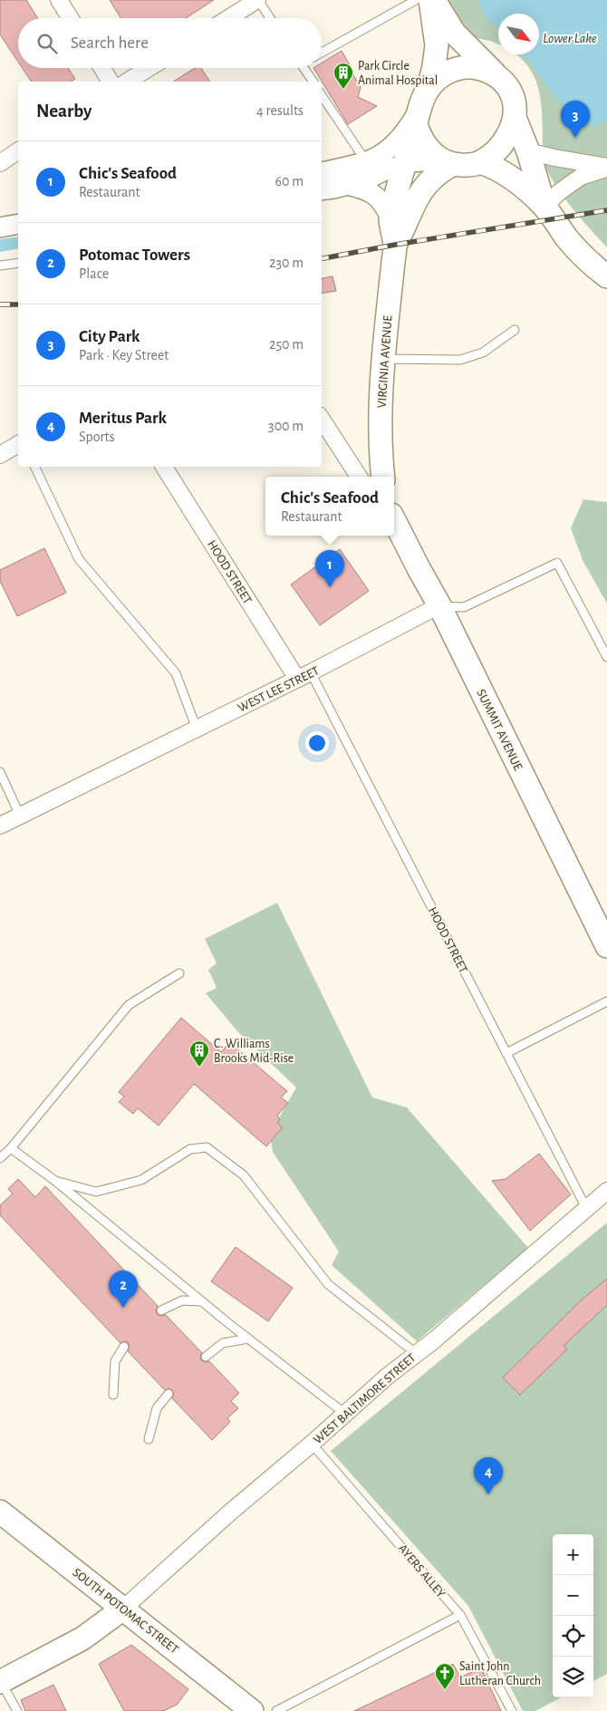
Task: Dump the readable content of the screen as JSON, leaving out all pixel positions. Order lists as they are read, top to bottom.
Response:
{
  "streets": {
    "main road": ["VIRGINIA AVENUE", "SUMMIT AVENUE", "SOUTH POTOMAC STREET"],
    "street": ["HOOD STREET", "WEST LEE STREET", "WEST BALTIMORE STREET"],
    "lane": ["AYERS ALLEY"]
  },
  "crossings": [
    ["HOOD STREET", "WEST LEE STREET"],
    ["HOOD STREET", "WEST BALTIMORE STREET"],
    ["WEST LEE STREET", "SUMMIT AVENUE"],
    ["WEST BALTIMORE STREET", "AYERS ALLEY"],
    ["WEST BALTIMORE STREET", "SOUTH POTOMAC STREET"]
  ],
  "water": ["Lower Lake"],
  "places": {
    "building": ["Park Circle Animal Hospital", "C. Williams Brooks Mid‐Rise"],
    "church": ["Saint John Lutheran Church"]
  },
  "north": "bottom right",
  "page": {
    "search": "Search here",
    "heading": ["Nearby", "4 results"],
    "pins": [
      "3",
      "1",
      "2",
      "4"
    ],
    "list": [
      {
        "mark": "1",
        "name": "Chic's Seafood",
        "note": "Restaurant",
        "value": "60 m"
      },
      {
        "mark": "2",
        "name": "Potomac Towers",
        "note": "Place",
        "value": "230 m"
      },
      {
        "mark": "3",
        "name": "City Park",
        "note": "Park · Key Street",
        "value": "250 m"
      },
      {
        "mark": "4",
        "name": "Meritus Park",
        "note": "Sports",
        "value": "300 m"
      }
    ],
    "popup": ["Chic's Seafood", "Restaurant"],
    "map_buttons": ["+", "−"]
  }
}
